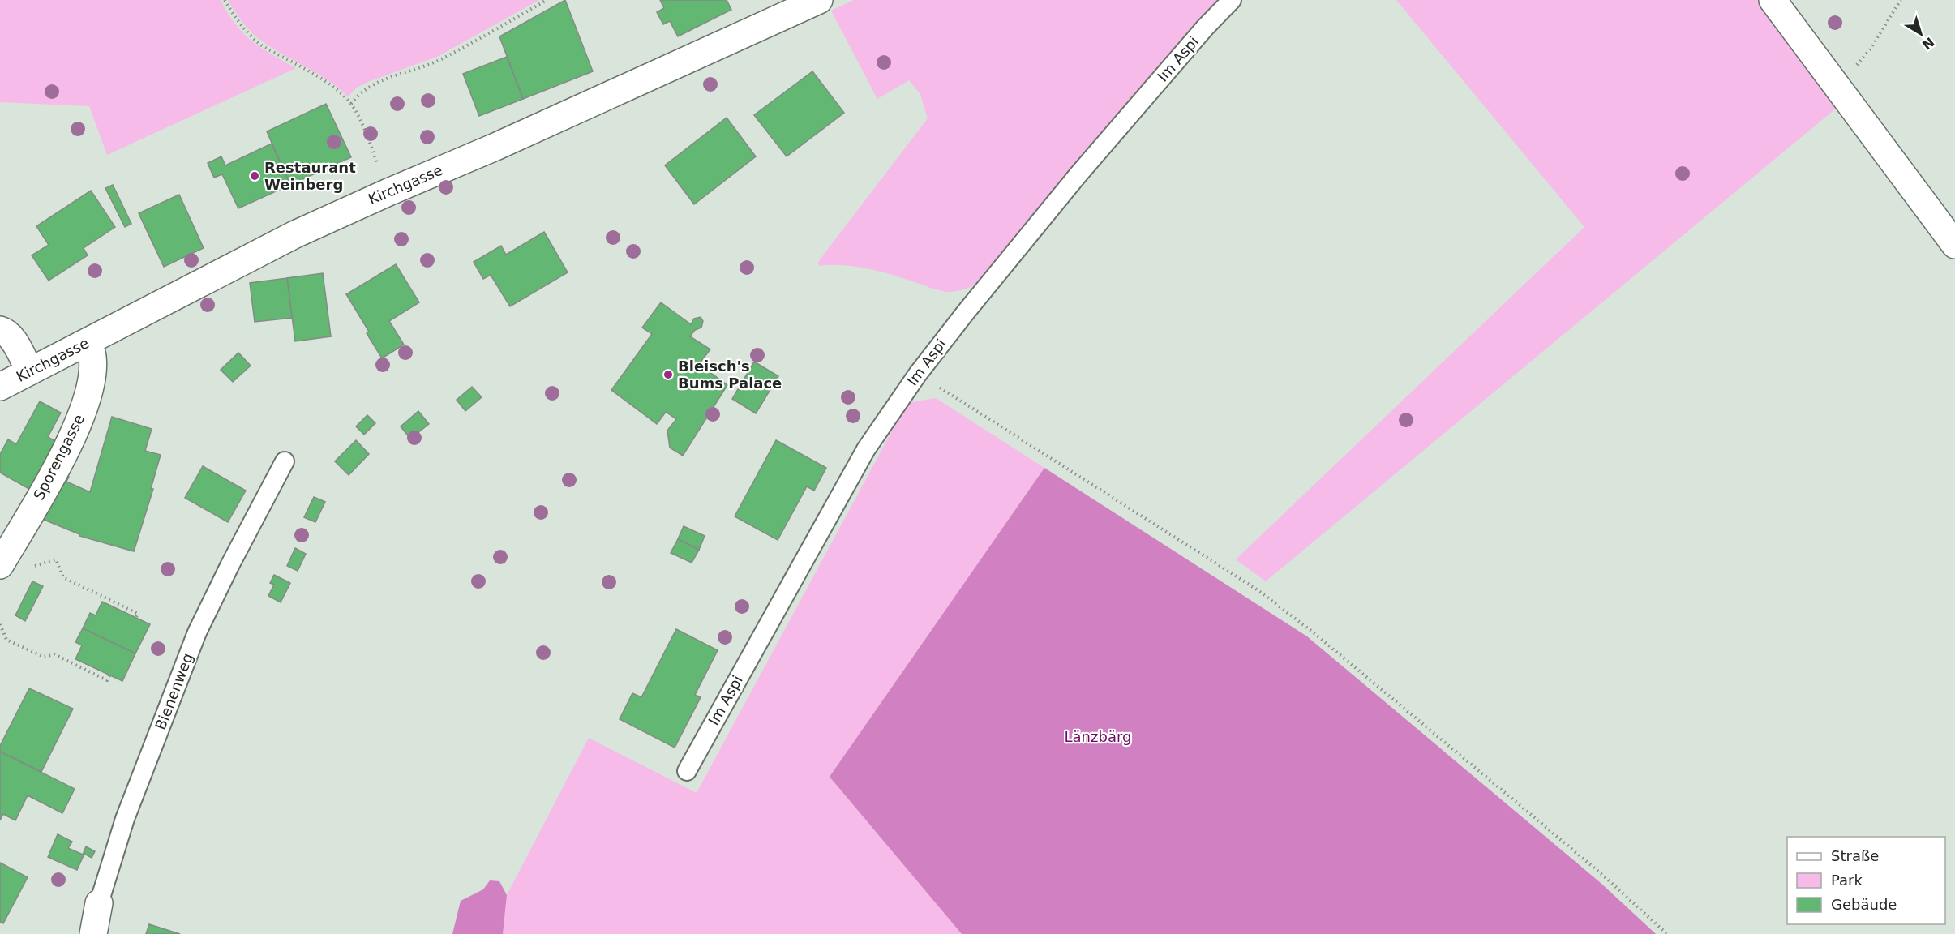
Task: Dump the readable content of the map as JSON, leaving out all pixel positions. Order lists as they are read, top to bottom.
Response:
{
  "streets": {
    "street": ["Kirchgasse", "Sporengasse", "Bienenweg"],
    "lane": ["Im Aspi"]
  },
  "crossings": [
    ["Kirchgasse", "Sporengasse"]
  ],
  "parks": ["Länzbärg"],
  "places": ["Restaurant Weinberg", "Bleisch's Bums Palace"],
  "legend": ["Straße", "Park", "Gebäude"],
  "north": "bottom right"
}
